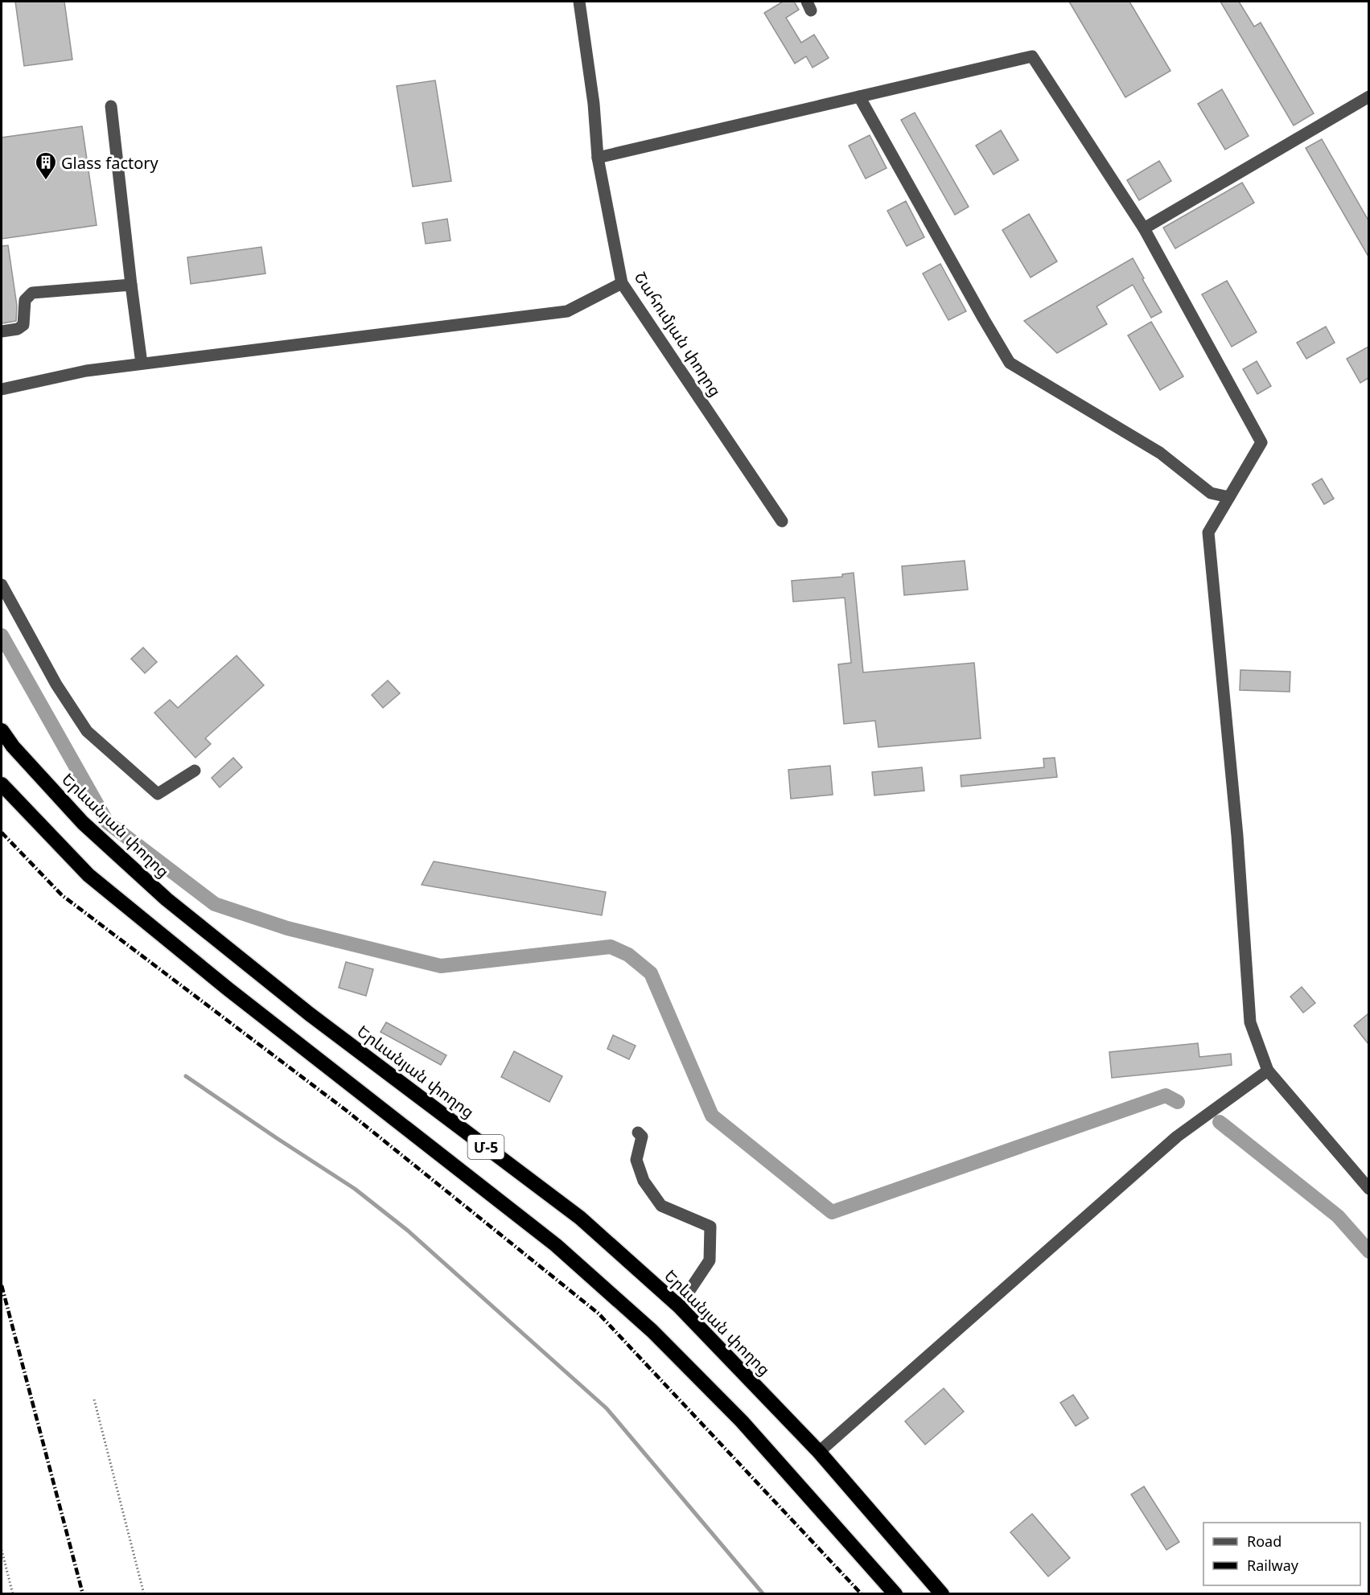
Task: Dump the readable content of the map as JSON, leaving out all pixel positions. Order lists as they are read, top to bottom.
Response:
{
  "streets": {
    "highway": ["Երևանյան փողոց", "Մ-5"],
    "street": ["Շահումյան փողոց"]
  },
  "places": {
    "building": ["Glass factory"]
  },
  "legend": ["Road", "Railway"]
}
